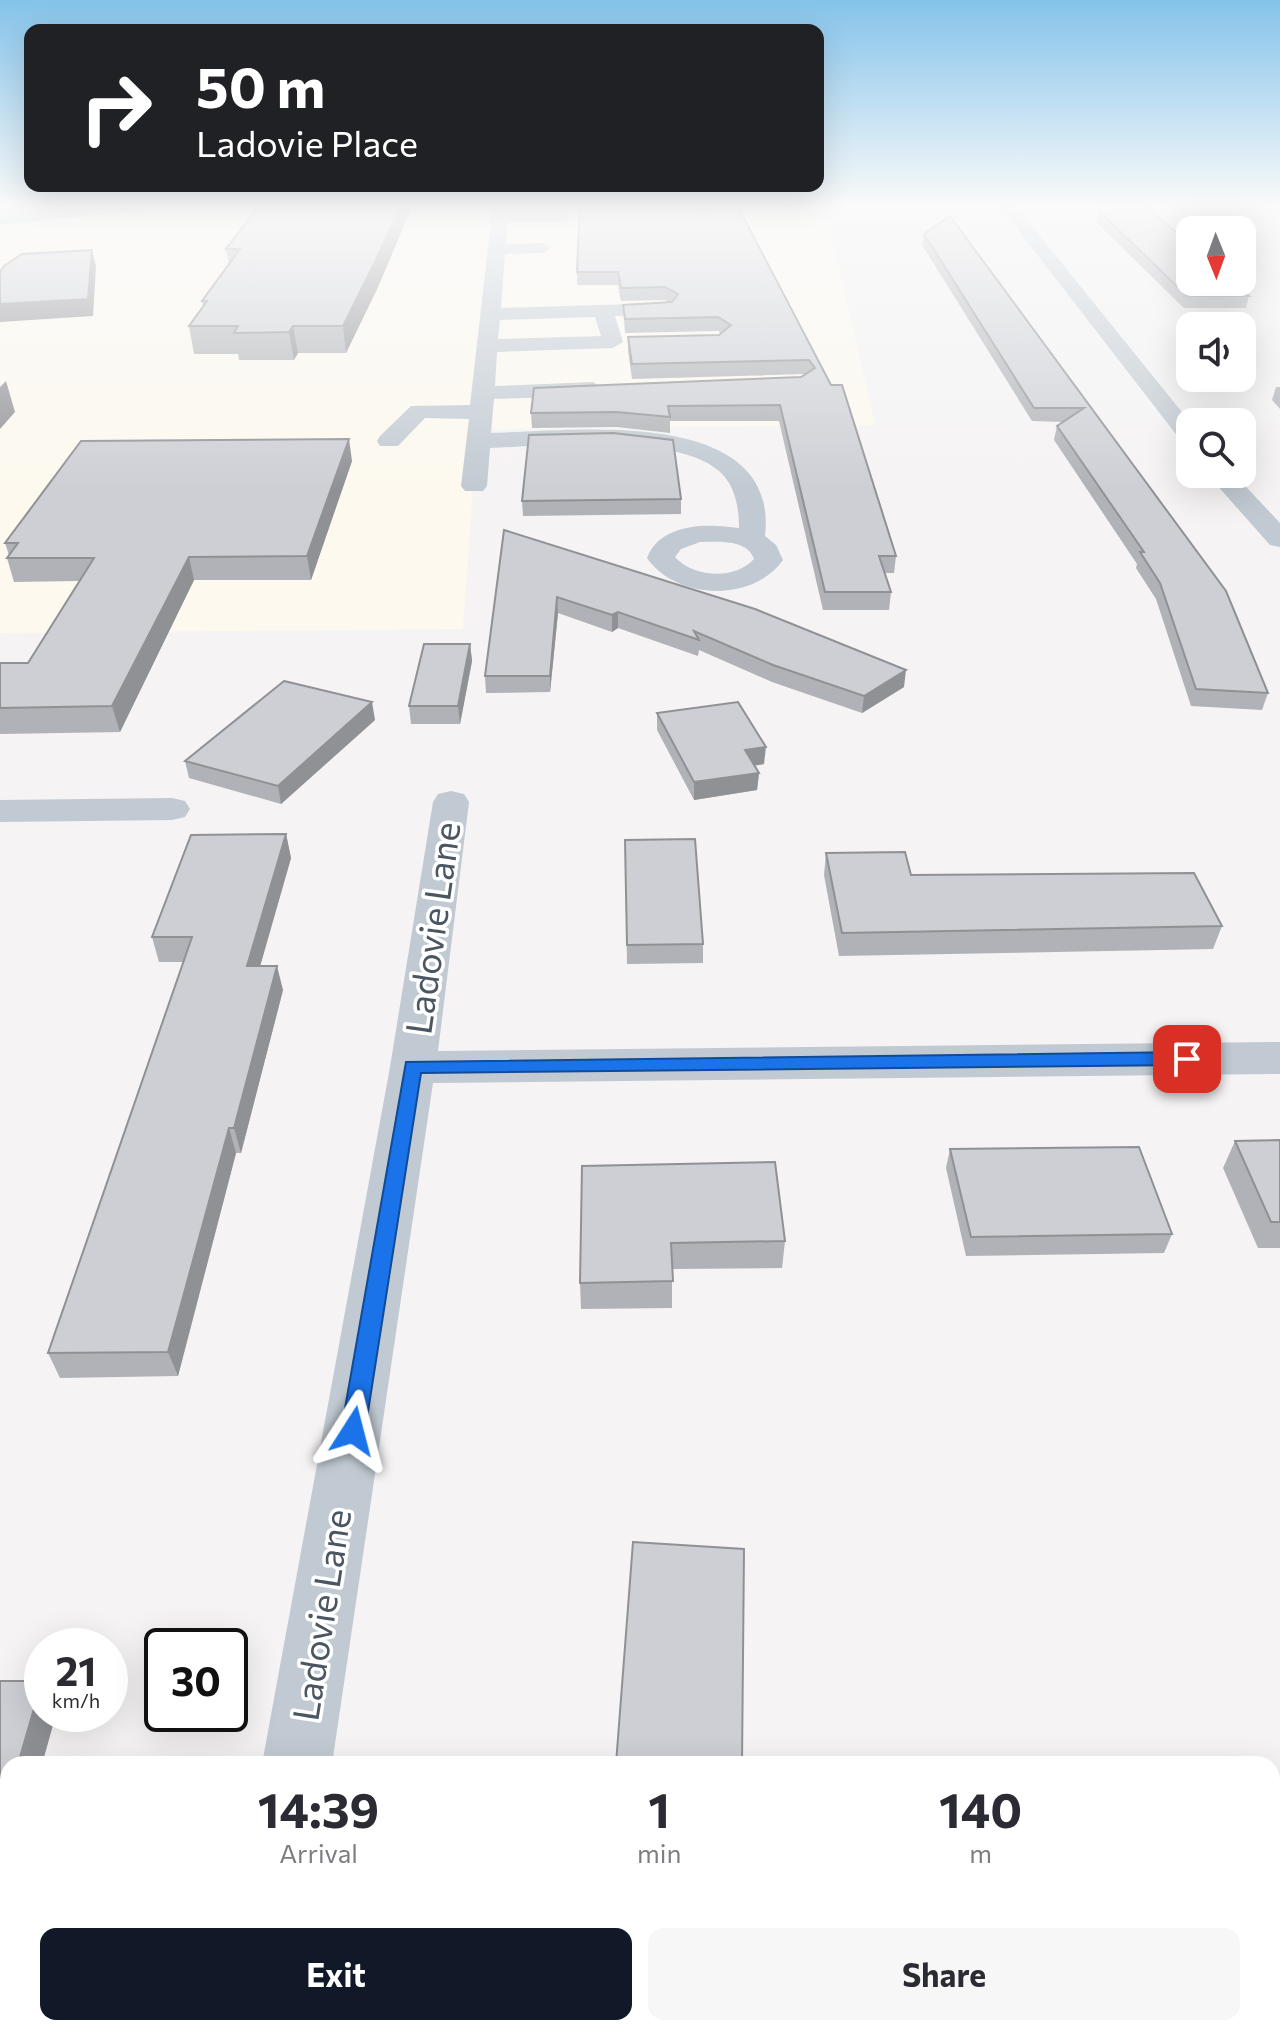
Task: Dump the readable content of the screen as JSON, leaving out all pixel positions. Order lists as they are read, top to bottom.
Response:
{
  "streets": {
    "street": ["Ladovie Lane"]
  },
  "north": "bottom",
  "page": {
    "turn": ["50 m", "Ladovie Place"],
    "speed": "21 km/h",
    "limit": "30",
    "eta": [
      "14:39",
      "Arrival",
      "1",
      "min",
      "140",
      "m"
    ],
    "buttons": ["Exit", "Share"]
  }
}
